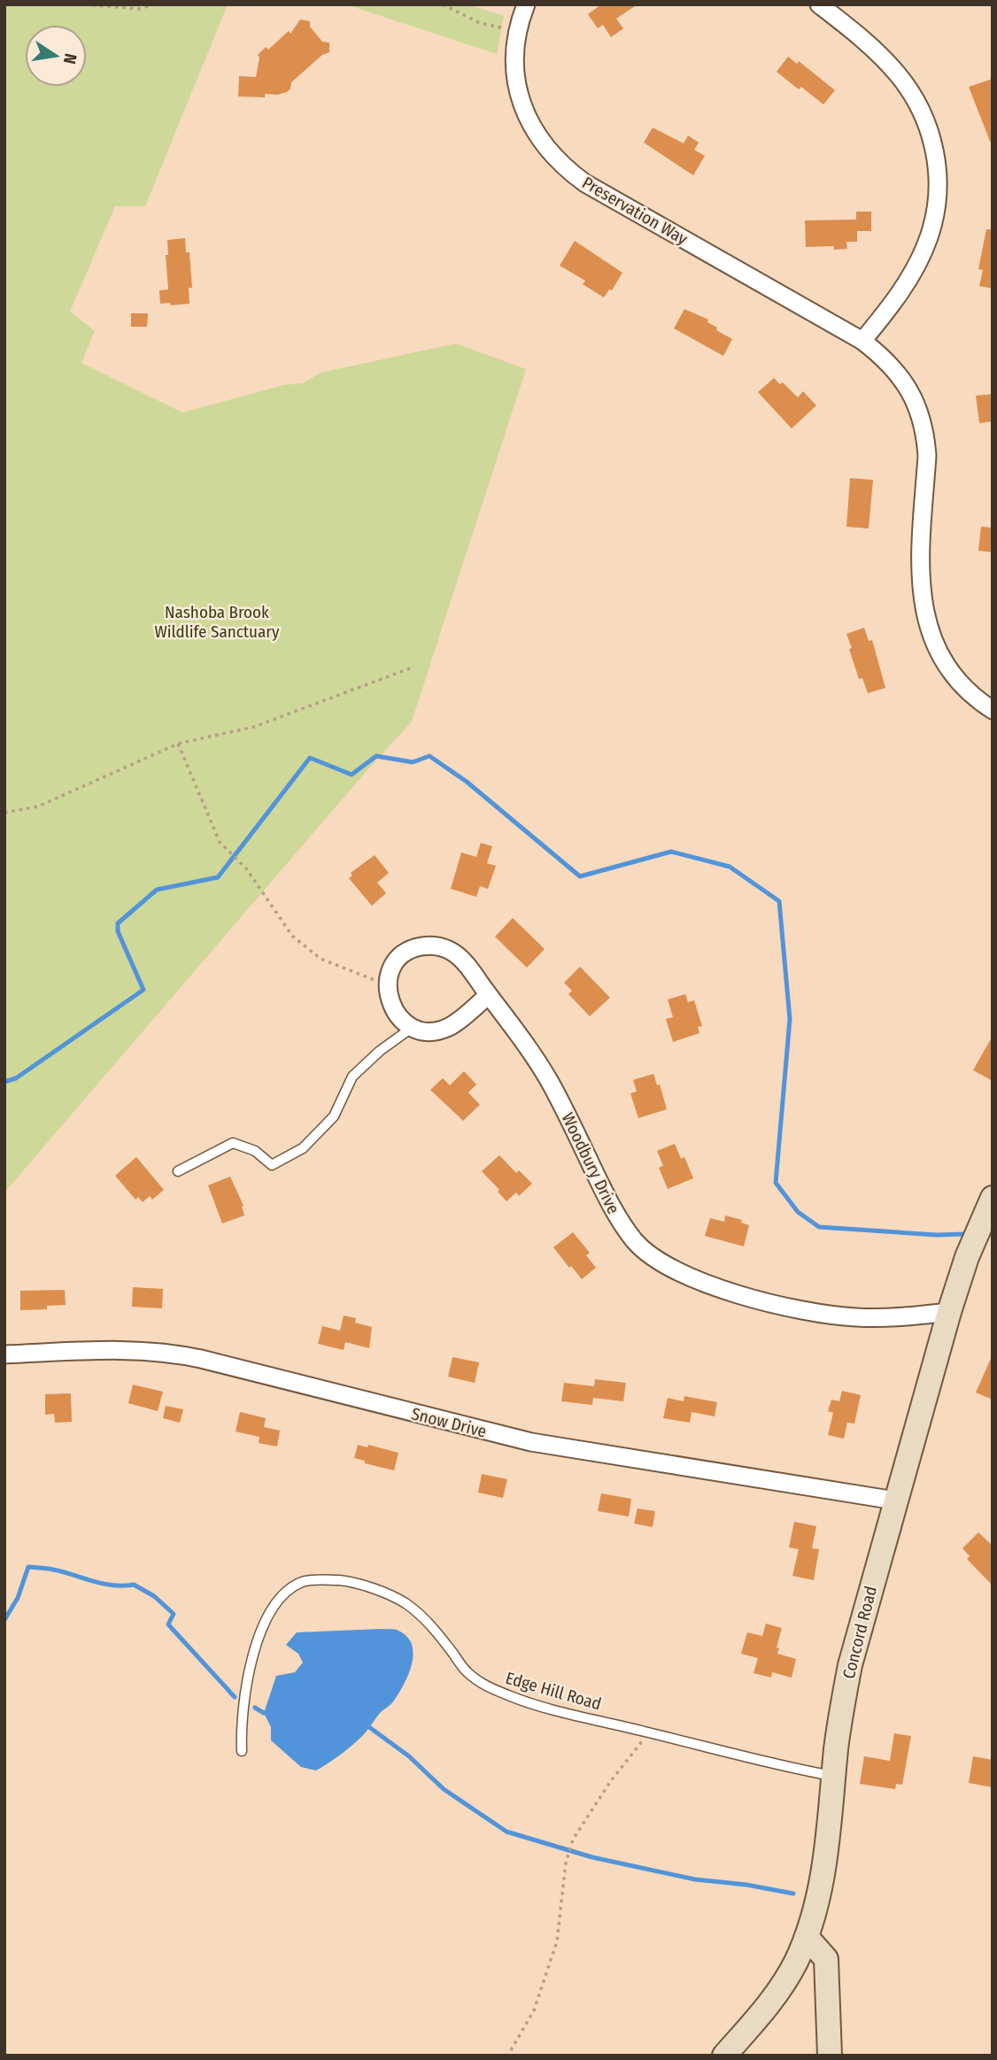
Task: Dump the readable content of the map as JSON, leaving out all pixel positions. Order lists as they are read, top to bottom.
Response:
{
  "streets": {
    "main road": ["Concord Road"],
    "street": ["Preservation Way", "Woodbury Drive", "Snow Drive"],
    "lane": ["Edge Hill Road"]
  },
  "crossings": [
    ["Woodbury Drive", "Concord Road"],
    ["Snow Drive", "Concord Road"],
    ["Concord Road", "Edge Hill Road"]
  ],
  "parks": ["Nashoba Brook Wildlife Sanctuary"],
  "north": "right"
}
